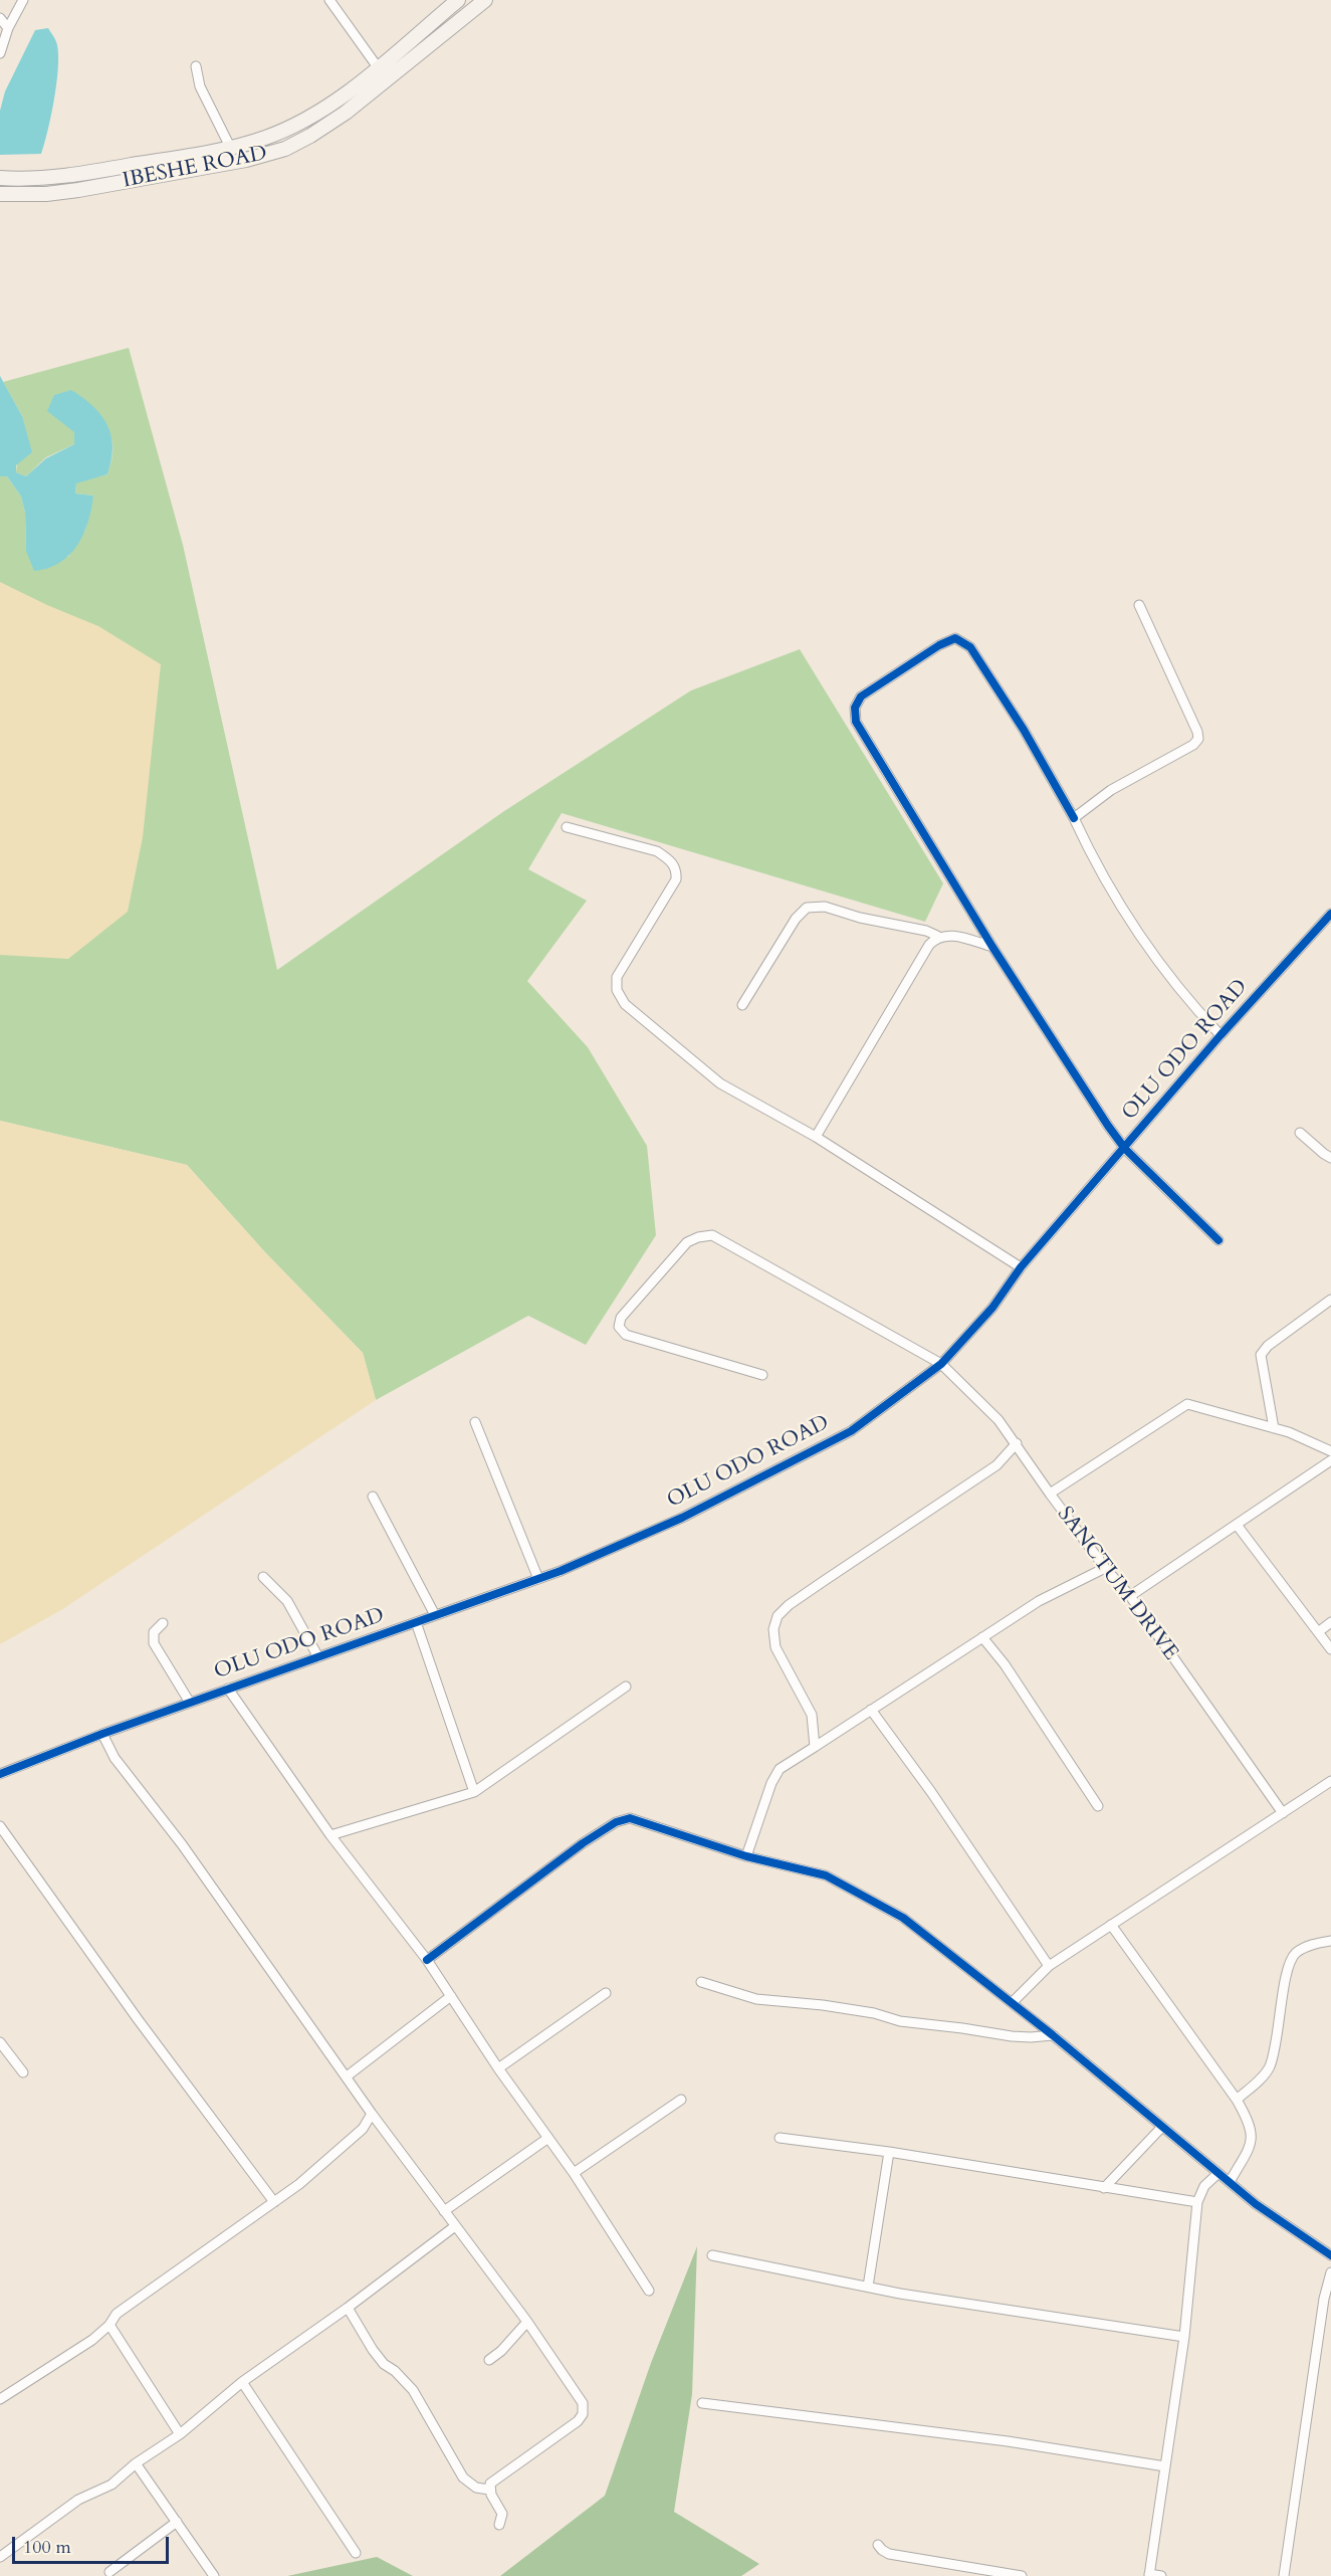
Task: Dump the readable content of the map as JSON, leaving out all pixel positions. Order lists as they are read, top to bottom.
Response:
{
  "streets": {
    "main road": ["IBESHE ROAD"],
    "street": ["OLU ODO ROAD", "SANCTUM DRIVE"]
  },
  "crossings": [
    ["OLU ODO ROAD", "SANCTUM DRIVE"]
  ],
  "scale_bar": "100 m"
}
